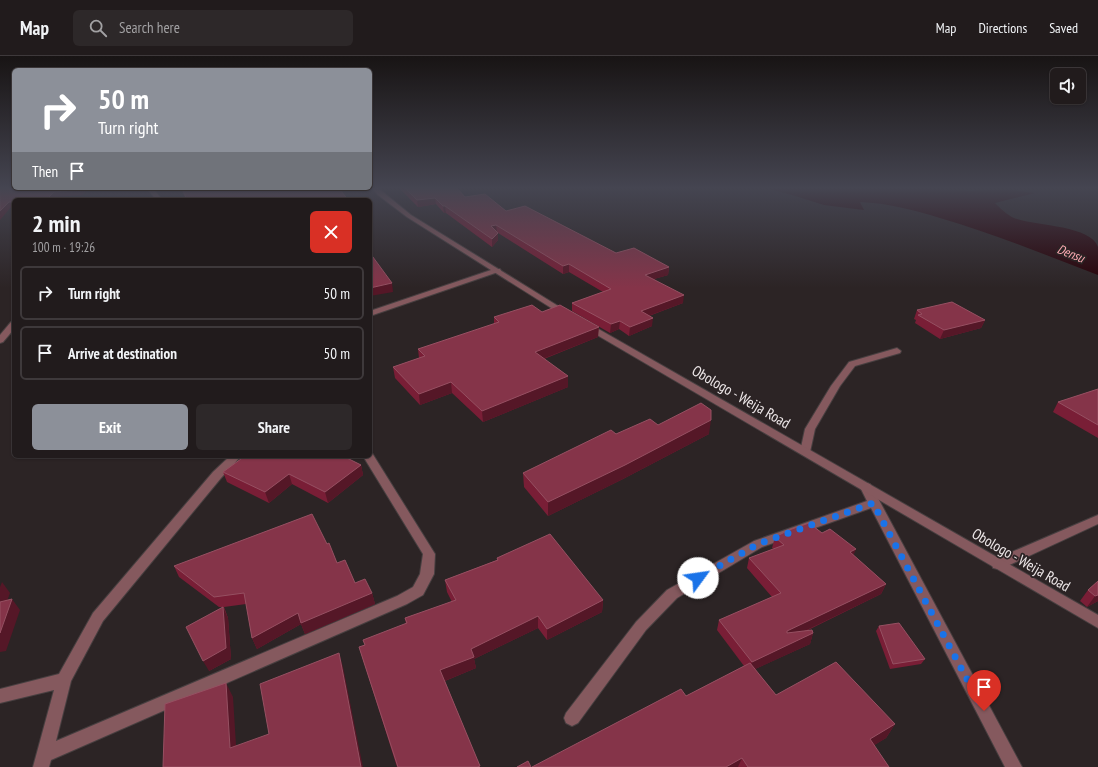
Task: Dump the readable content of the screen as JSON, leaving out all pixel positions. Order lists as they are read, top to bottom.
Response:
{
  "streets": {
    "street": ["Obologo - Weija Road"]
  },
  "water": ["Densu"],
  "page": {
    "header": "Map",
    "search": "Search here",
    "nav": ["Map", "Directions", "Saved"],
    "turn": ["50 m", "Turn right"],
    "then": "Then",
    "heading": ["2 min", "100 m · 19:26"],
    "list": [
      {
        "name": "Turn right",
        "value": "50 m"
      },
      {
        "name": "Arrive at destination",
        "value": "50 m"
      }
    ],
    "buttons": ["Exit", "Share"]
  }
}
